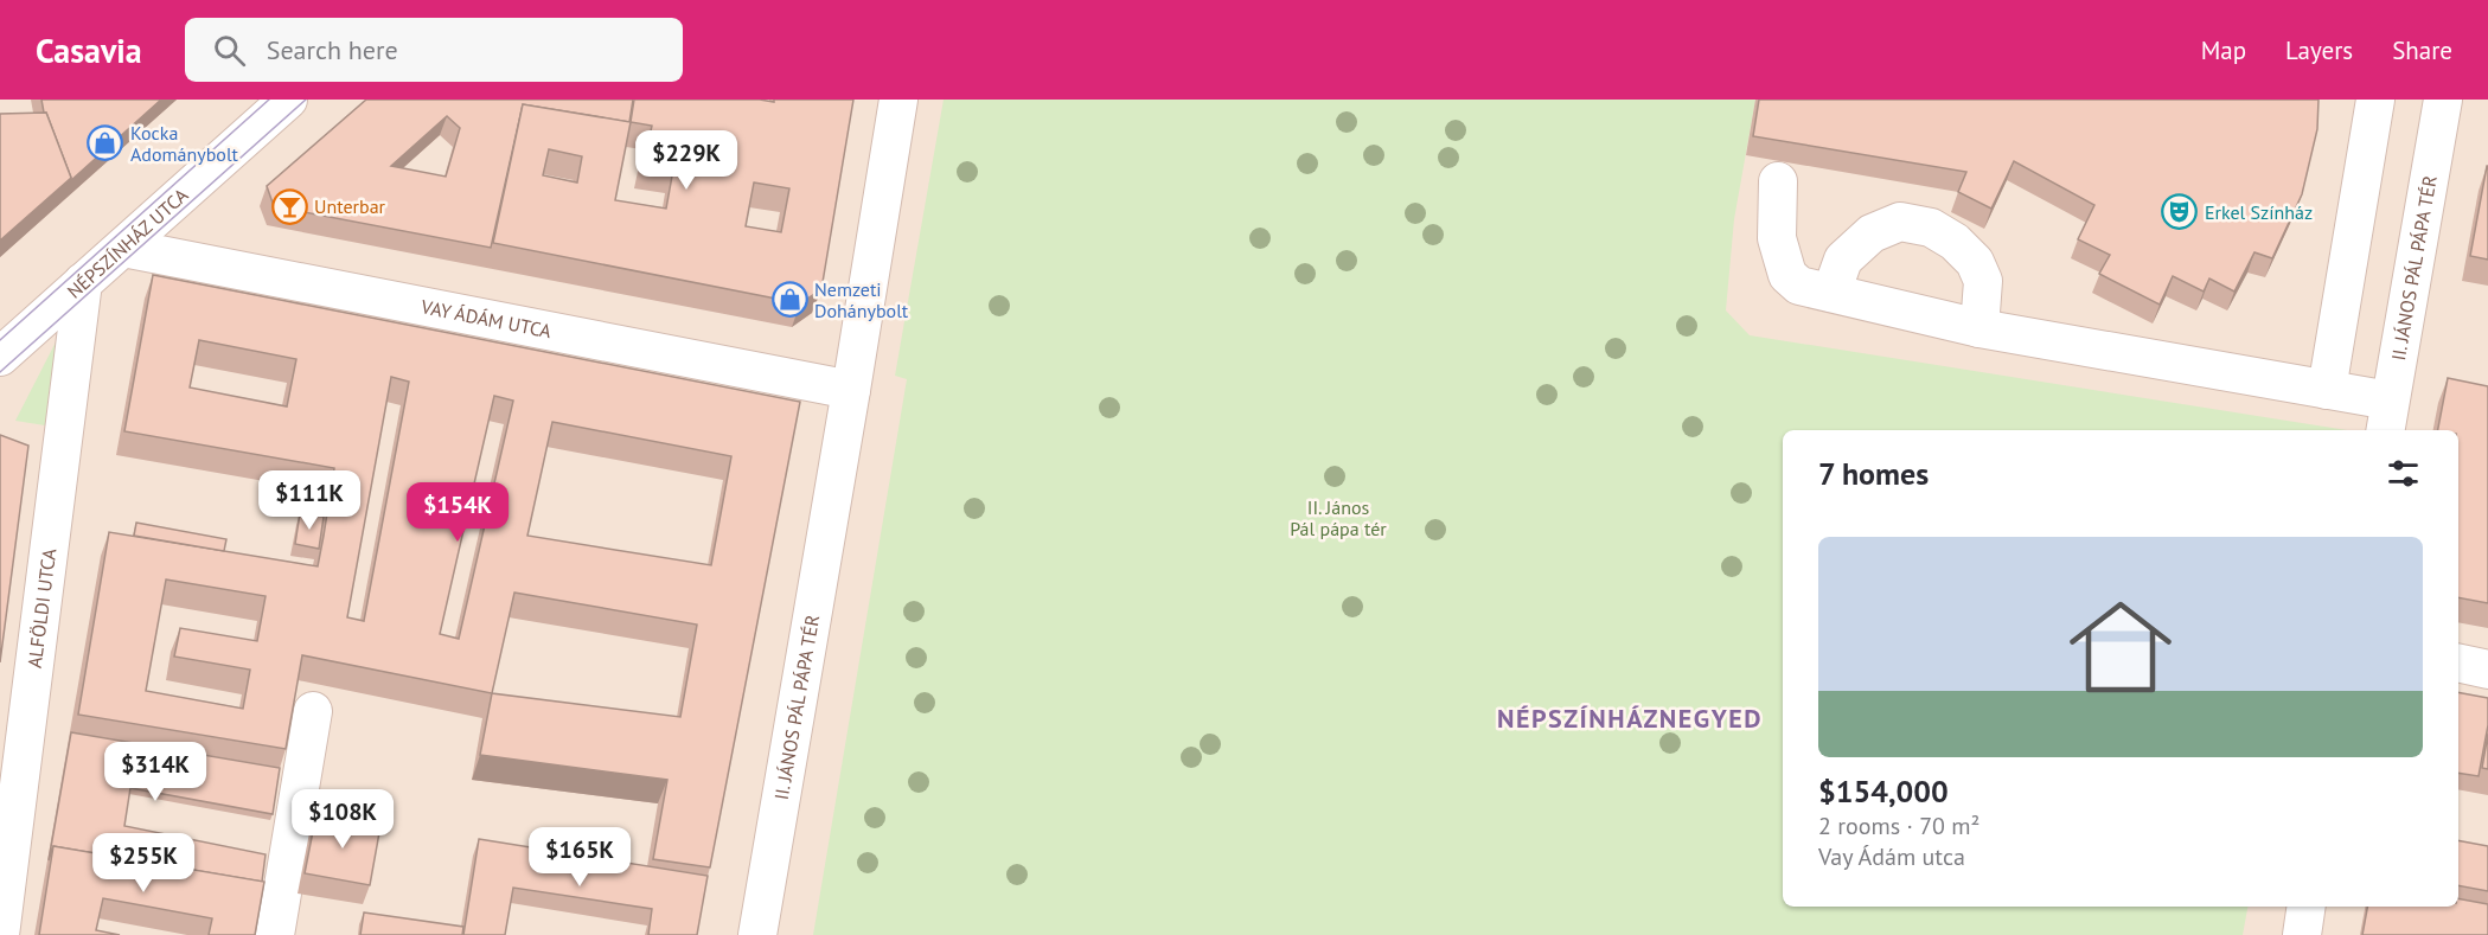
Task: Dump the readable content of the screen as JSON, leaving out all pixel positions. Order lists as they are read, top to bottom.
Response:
{
  "streets": {
    "street": [
      "NÉPSZÍNHÁZ UTCA",
      "II. JÁNOS PÁL PÁPA TÉR",
      "VAY ÁDÁM UTCA",
      "ALFÖLDI UTCA"
    ]
  },
  "crossings": [
    ["NÉPSZÍNHÁZ UTCA", "VAY ÁDÁM UTCA"],
    ["NÉPSZÍNHÁZ UTCA", "ALFÖLDI UTCA"],
    ["II. JÁNOS PÁL PÁPA TÉR", "VAY ÁDÁM UTCA"]
  ],
  "districts": ["NÉPSZÍNHÁZNEGYED"],
  "parks": ["II. János Pál pápa tér"],
  "places": {
    "shop": ["Kocka Adománybolt", "Nemzeti Dohánybolt"],
    "bar": ["Unterbar"],
    "theatre": ["Erkel Színház"]
  },
  "page": {
    "header": "Casavia",
    "search": "Search here",
    "nav": ["Map", "Layers", "Share"],
    "price": [
      "$229K",
      "$111K",
      "$154K",
      "$314K",
      "$108K",
      "$165K",
      "$255K"
    ],
    "heading": "7 homes",
    "list": [
      {
        "name": "$154,000",
        "note": "2 rooms · 70 m² · Vay Ádám utca"
      }
    ]
  }
}
